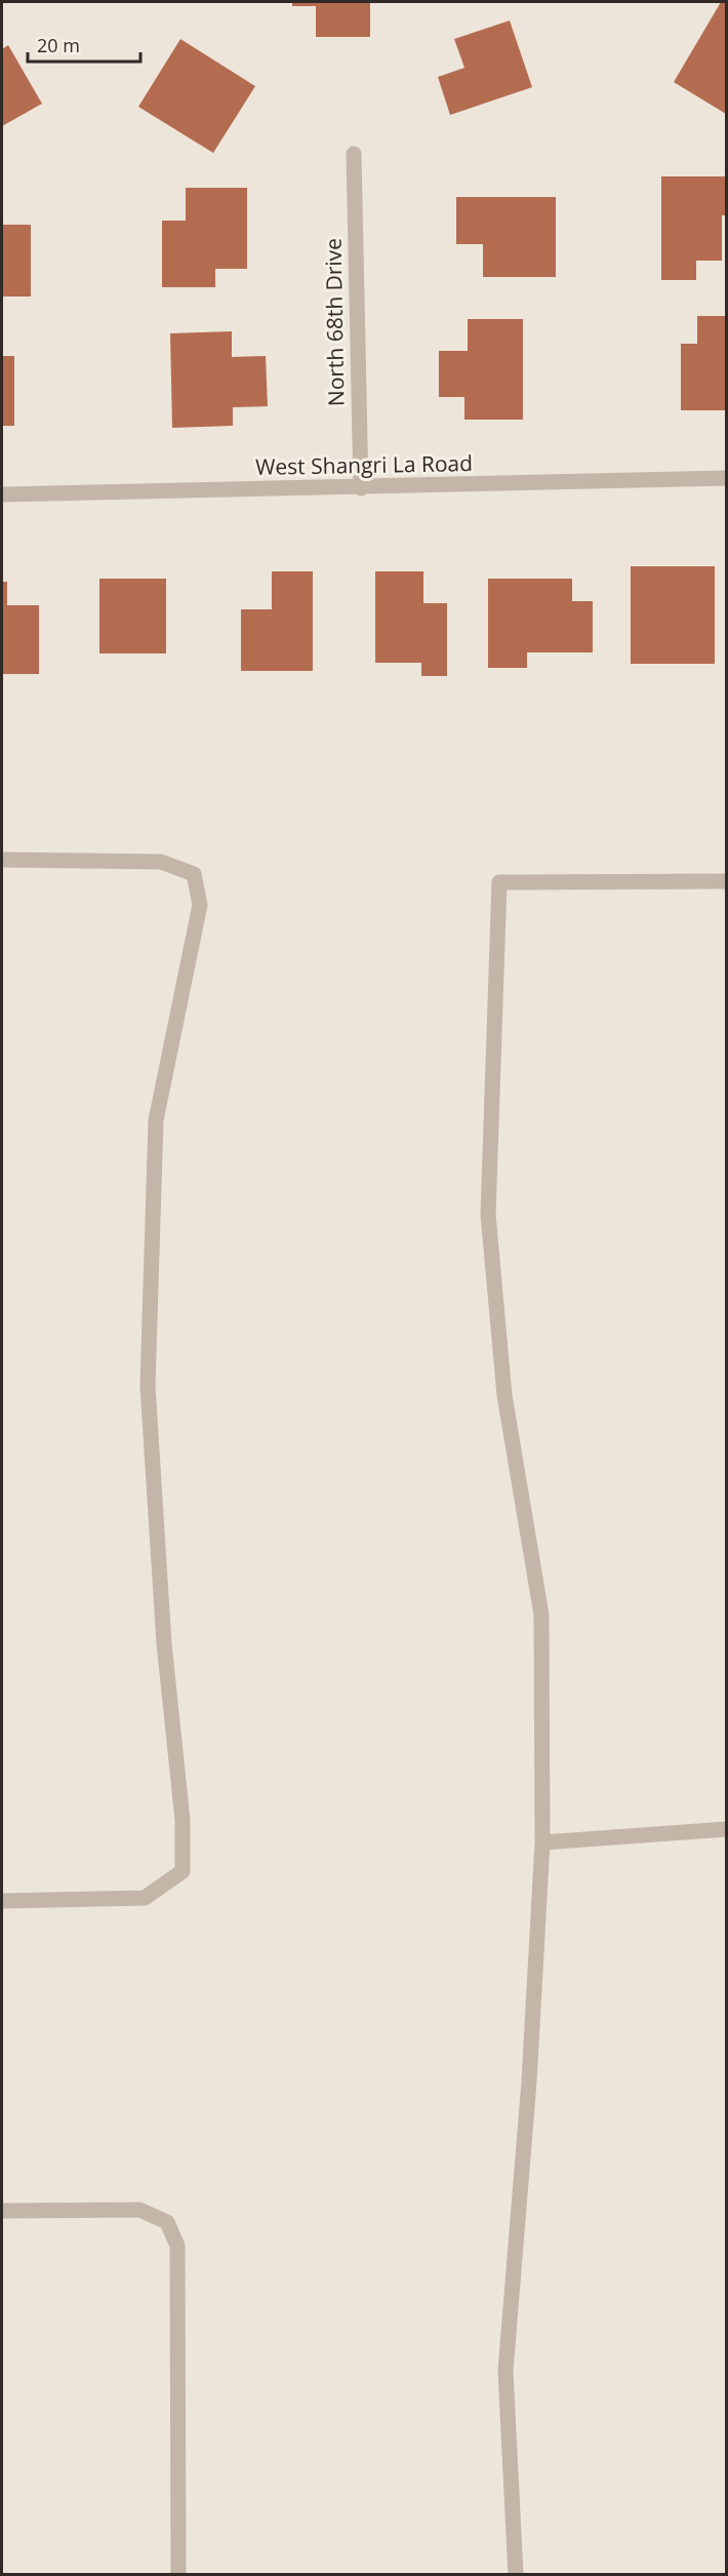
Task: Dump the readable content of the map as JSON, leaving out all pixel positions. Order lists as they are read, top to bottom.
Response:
{
  "streets": {
    "street": ["North 68th Drive", "West Shangri La Road"]
  },
  "crossings": [
    ["North 68th Drive", "West Shangri La Road"]
  ],
  "scale_bar": "20 m"
}
